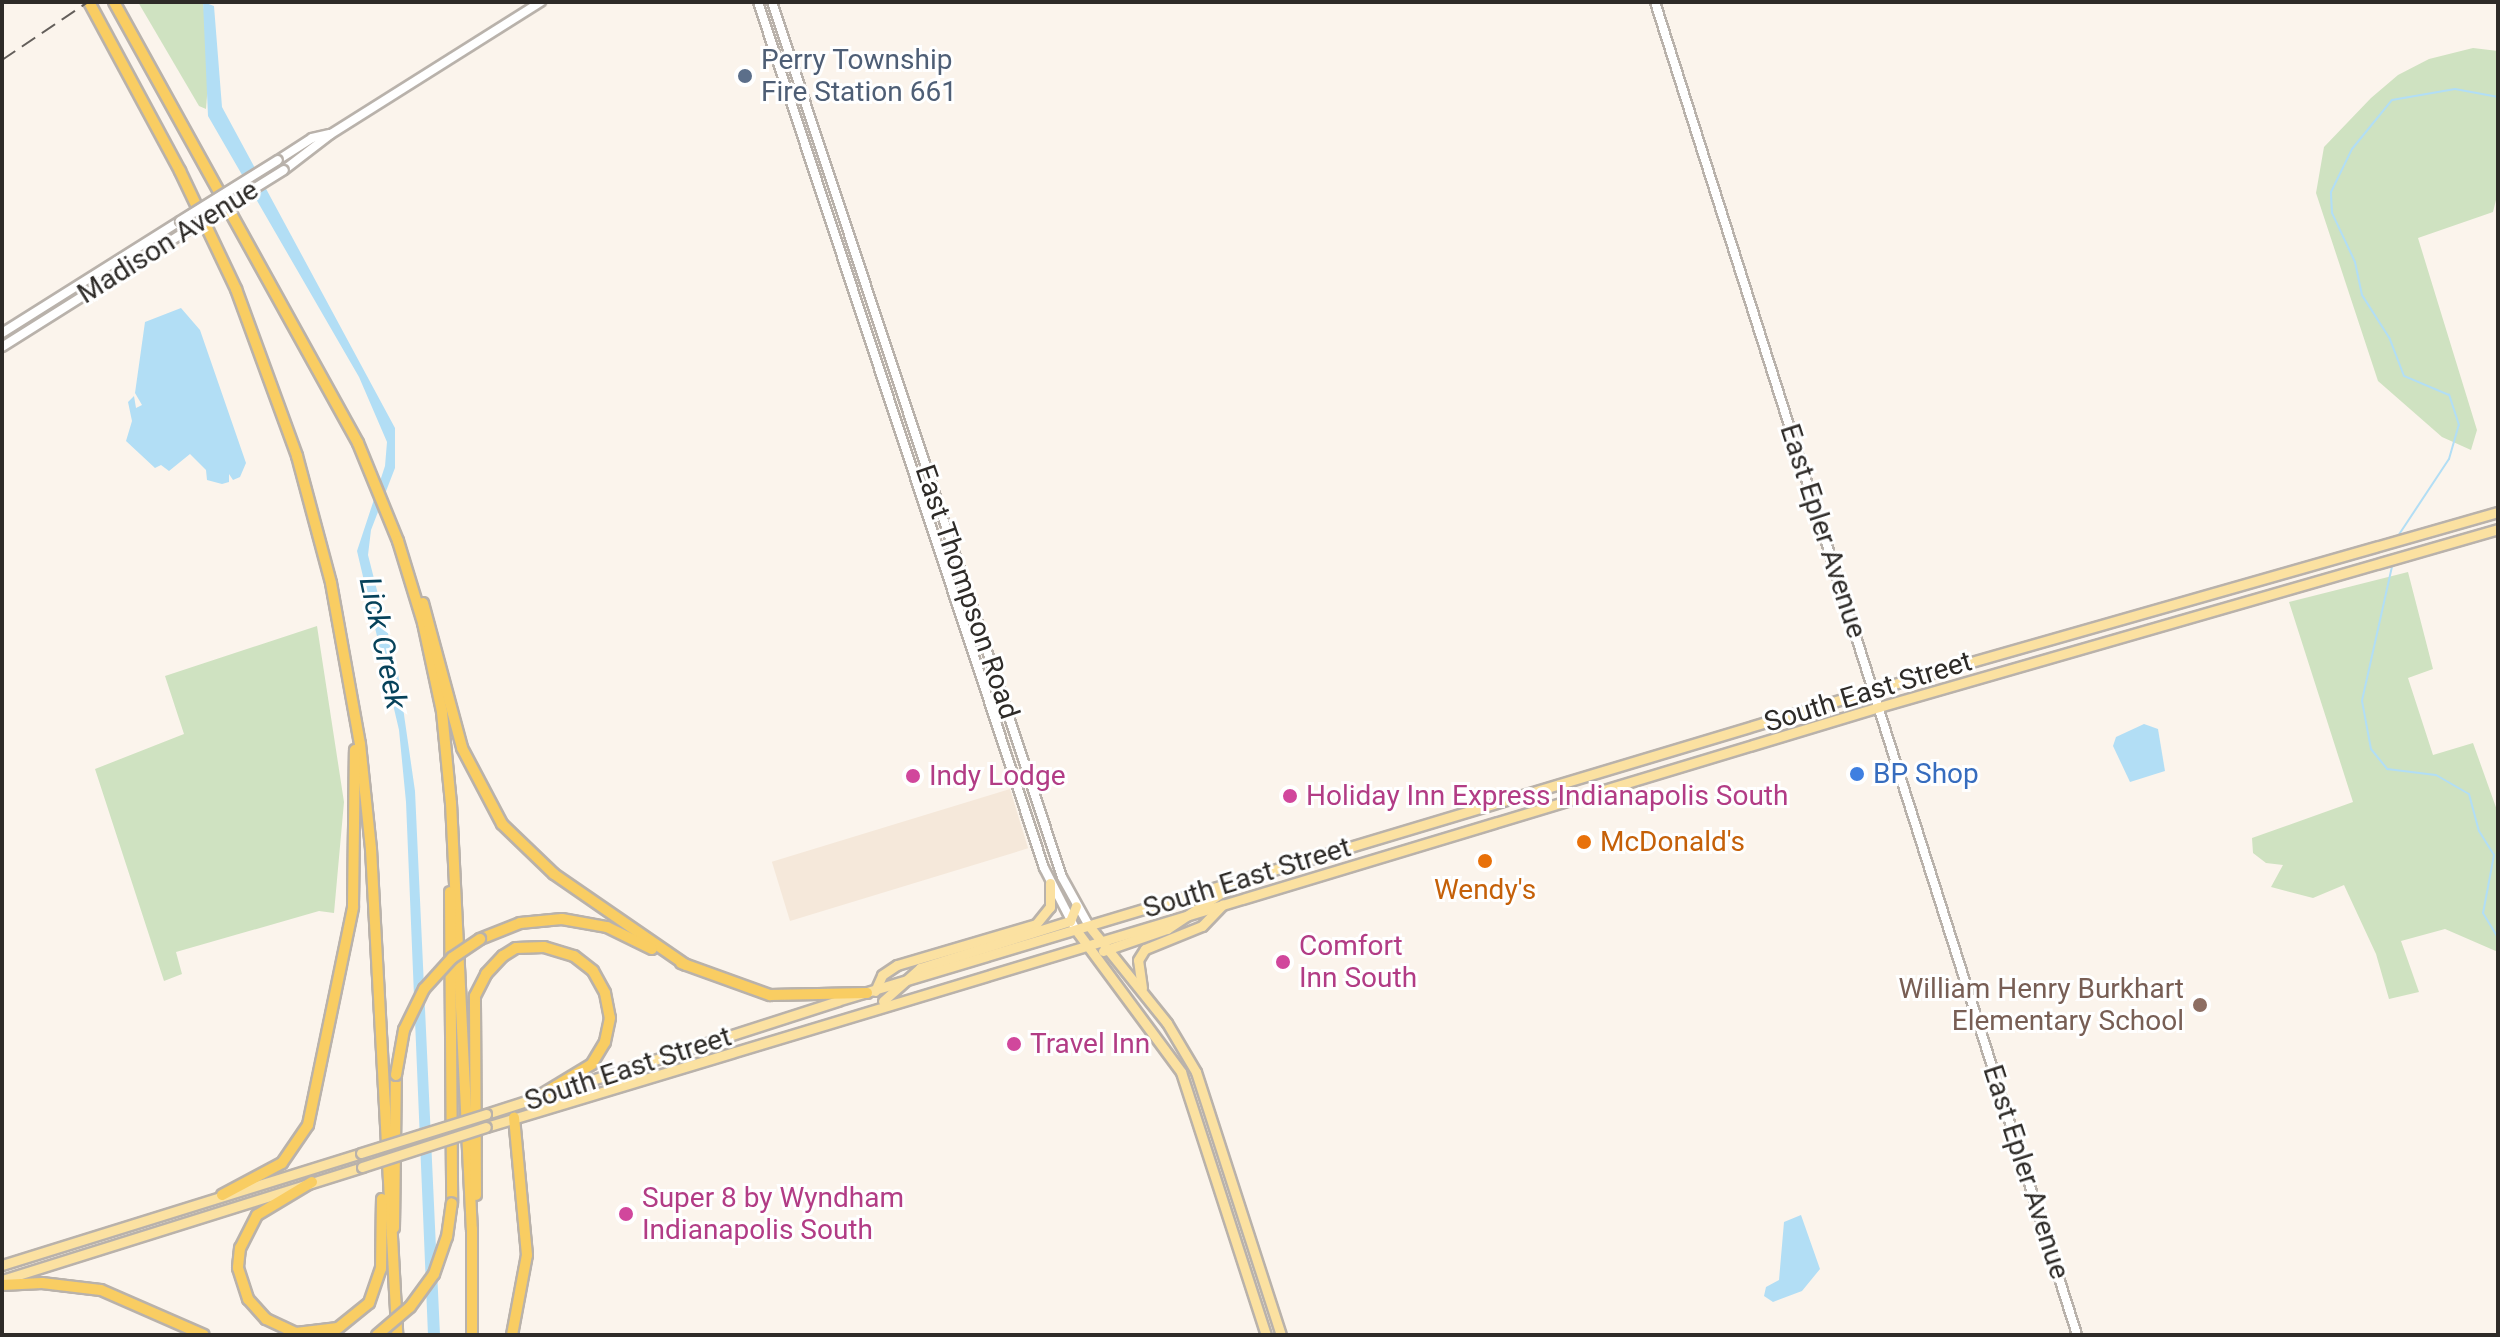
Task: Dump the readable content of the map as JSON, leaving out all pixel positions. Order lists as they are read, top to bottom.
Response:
{
  "streets": {
    "main road": [
      "Madison Avenue",
      "East Epler Avenue",
      "East Thompson Road",
      "South East Street"
    ]
  },
  "crossings": [
    ["East Epler Avenue", "South East Street"],
    ["East Thompson Road", "South East Street"]
  ],
  "water": ["Lick Creek"],
  "places": [
    "Perry Township Fire Station 661",
    "BP Shop",
    "Indy Lodge",
    "Holiday Inn Express Indianapolis South",
    "McDonald's",
    "Wendy's",
    "Comfort Inn South",
    "William Henry Burkhart Elementary School",
    "Travel Inn",
    "Super 8 by Wyndham Indianapolis South"
  ]
}
